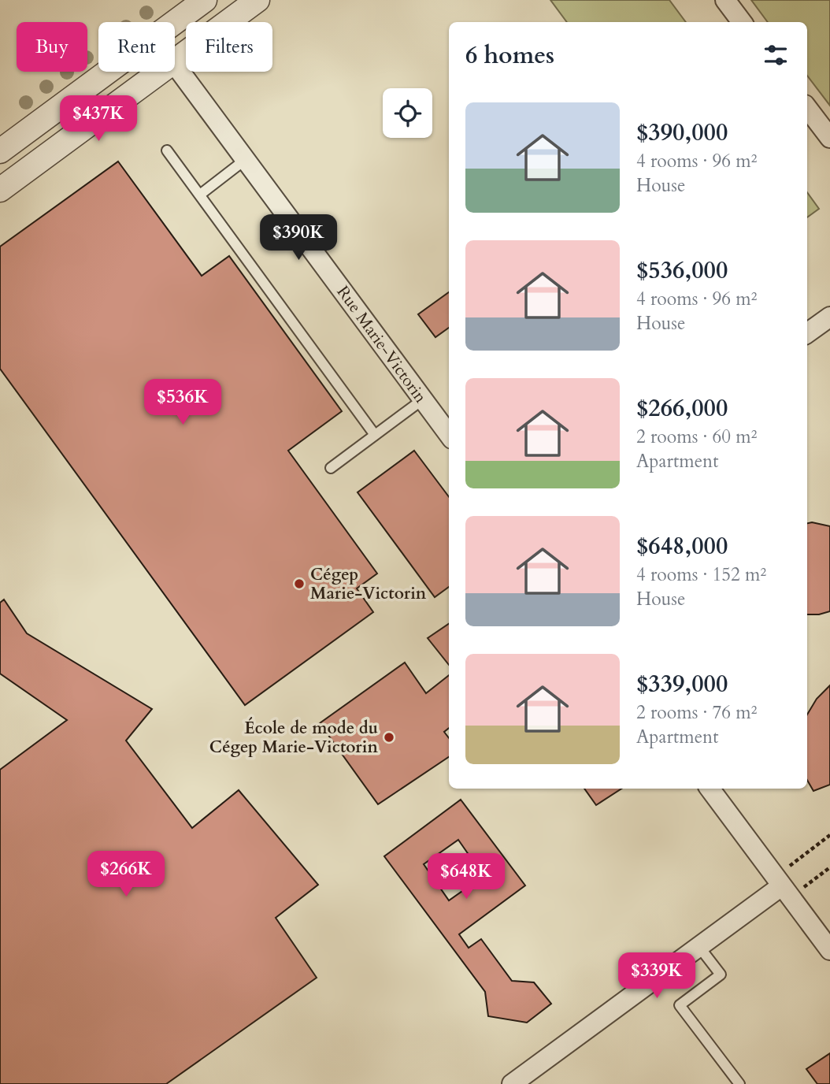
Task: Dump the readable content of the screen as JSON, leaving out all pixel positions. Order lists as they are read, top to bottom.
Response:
{
  "streets": {
    "street": ["Rue Marie-Victorin"]
  },
  "places": ["Cégep Marie-Victorin", "École de mode du Cégep Marie-Victorin"],
  "page": {
    "chip": ["Buy", "Rent", "Filters"],
    "heading": "6 homes",
    "list": [
      {
        "name": "$390,000",
        "note": "4 rooms · 96 m² · House"
      },
      {
        "name": "$536,000",
        "note": "4 rooms · 96 m² · House"
      },
      {
        "name": "$266,000",
        "note": "2 rooms · 60 m² · Apartment"
      },
      {
        "name": "$648,000",
        "note": "4 rooms · 152 m² · House"
      },
      {
        "name": "$339,000",
        "note": "2 rooms · 76 m² · Apartment"
      }
    ],
    "price": [
      "$437K",
      "$390K",
      "$536K",
      "$266K",
      "$648K",
      "$339K"
    ]
  }
}
